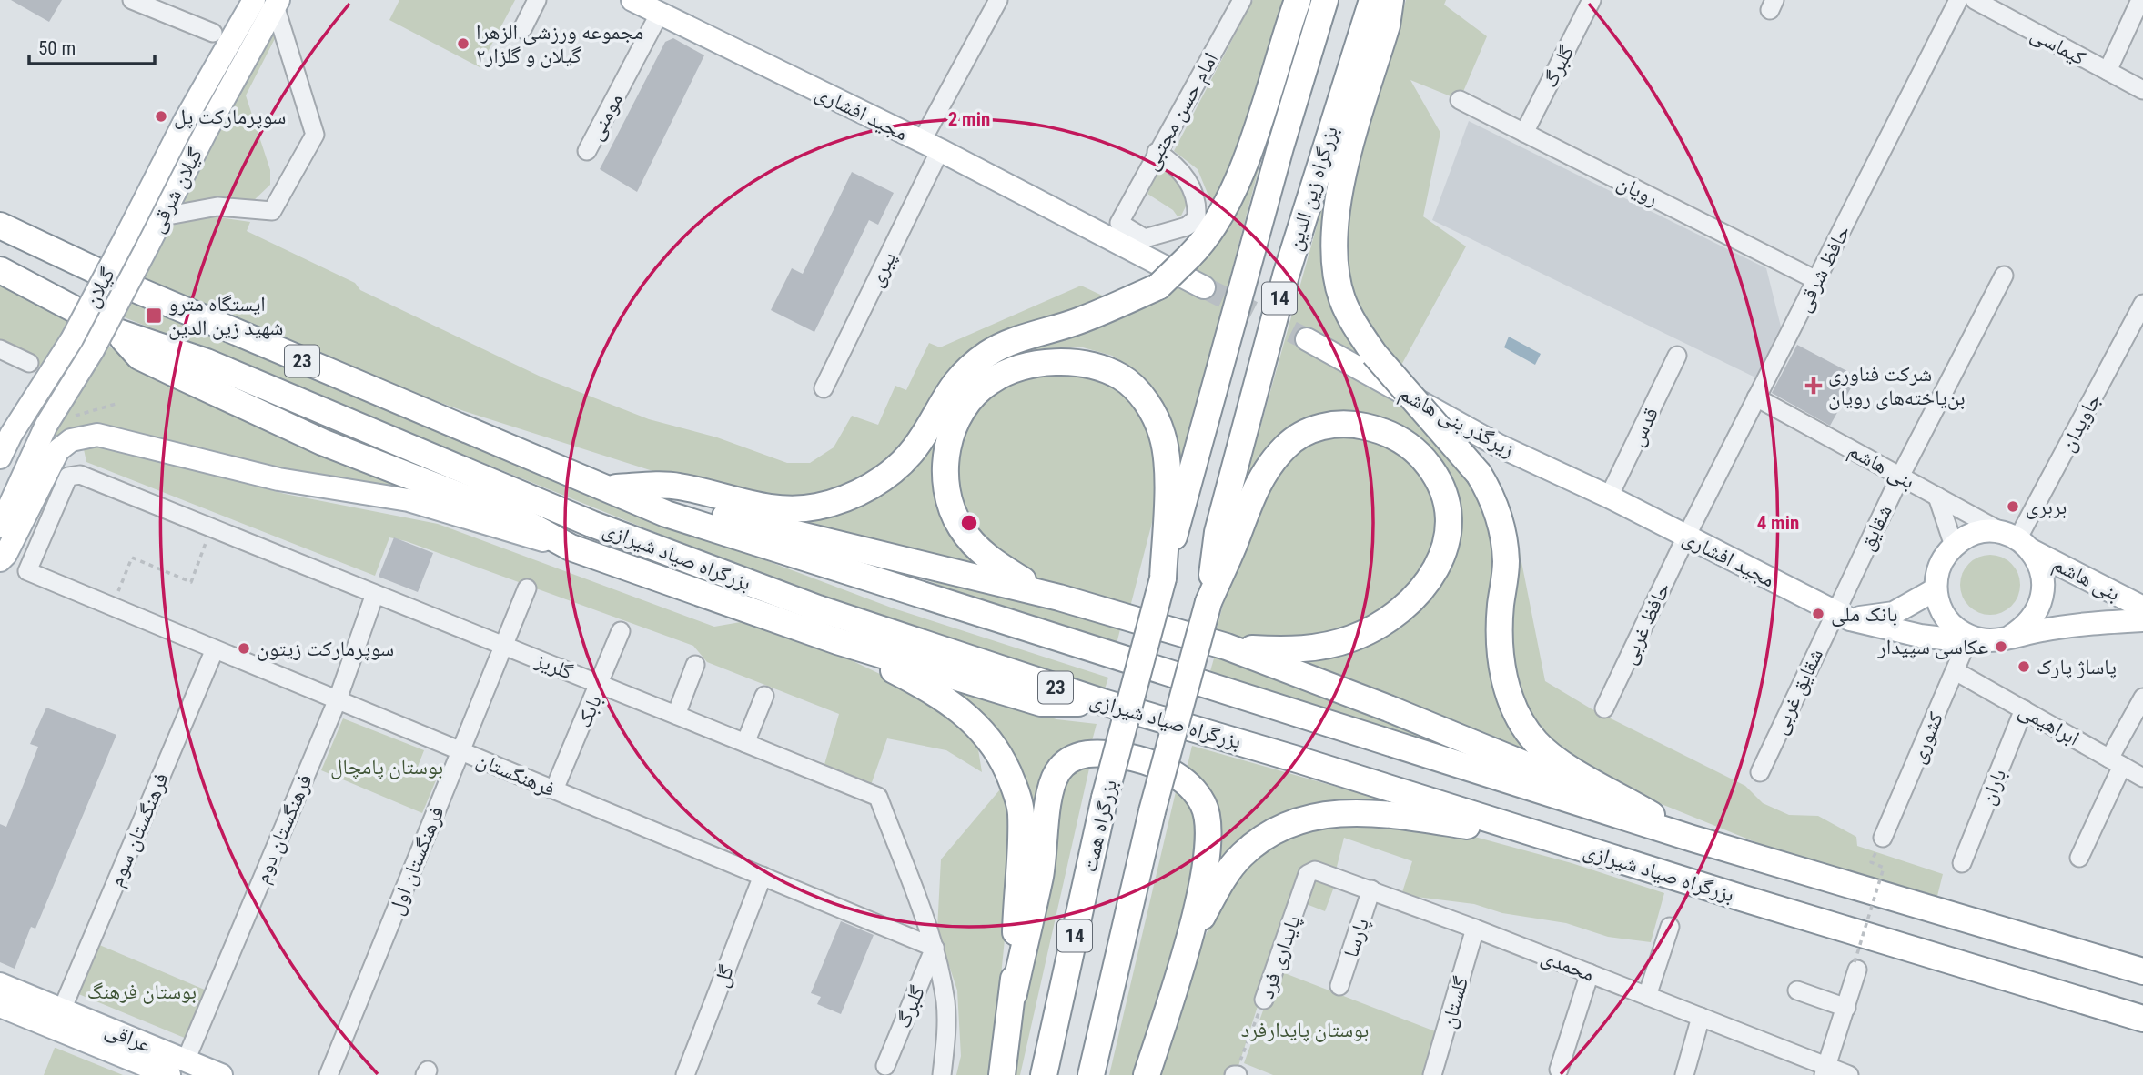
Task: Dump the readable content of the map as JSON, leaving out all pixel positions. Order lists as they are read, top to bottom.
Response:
{
  "streets": {
    "highway": [
      "بزرگراه زین الدین",
      "14",
      "23",
      "بزرگراه صیاد شیرازی",
      "بزرگراه همت"
    ],
    "main road": [
      "مجید افشاری",
      "گیلان شرقی",
      "گیلان",
      "زیرگذر بنی هاشم",
      "بنی‌ هاشم",
      "عراقی"
    ],
    "street": [
      "کیماسی",
      "گلبرگ",
      "امام حسن مجتبی",
      "مومنی",
      "رویان",
      "حافظ شرقی",
      "پیری",
      "جاویدان",
      "قدس",
      "بنی هاشم",
      "شقایق",
      "حافظ غربی",
      "گلریز",
      "شقایق غربی",
      "بابک",
      "ابراهیمی",
      "کشوری",
      "فرهنگستان",
      "باران",
      "فرهنگستان دوم",
      "فرهنگستان سوم",
      "فرهنگستان اول",
      "پارسا",
      "پایداری فرد",
      "محمدی",
      "گل",
      "گلستان"
    ]
  },
  "crossings": [
    ["گلبرگ", "رویان"],
    ["گلبرگ", "گلریز"],
    ["گلبرگ", "فرهنگستان"],
    ["مجید افشاری", "مومنی"],
    ["مجید افشاری", "حافظ شرقی"],
    ["مجید افشاری", "پیری"],
    ["مجید افشاری", "زیرگذر بنی هاشم"],
    ["مجید افشاری", "قدس"],
    ["مجید افشاری", "شقایق"],
    ["مجید افشاری", "حافظ غربی"],
    ["مجید افشاری", "شقایق غربی"],
    ["بزرگراه زین الدین", "14"],
    ["بزرگراه زین الدین", "بزرگراه همت"],
    ["گیلان شرقی", "گیلان"],
    ["رویان", "حافظ شرقی"],
    ["حافظ شرقی", "بنی هاشم"],
    ["حافظ شرقی", "حافظ غربی"],
    ["زیرگذر بنی هاشم", "قدس"],
    ["جاویدان", "بنی هاشم"],
    ["جاویدان", "بنی‌ هاشم"],
    ["جاویدان", "کشوری"],
    ["بنی هاشم", "شقایق"],
    ["بنی هاشم", "بنی‌ هاشم"],
    ["بنی هاشم", "کشوری"],
    ["شقایق", "شقایق غربی"],
    ["بنی‌ هاشم", "کشوری"],
    ["گلریز", "بابک"],
    ["گلریز", "فرهنگستان"],
    ["گلریز", "فرهنگستان دوم"],
    ["گلریز", "فرهنگستان اول"],
    ["بابک", "فرهنگستان"],
    ["ابراهیمی", "کشوری"],
    ["ابراهیمی", "باران"],
    ["فرهنگستان", "فرهنگستان دوم"],
    ["فرهنگستان", "فرهنگستان سوم"],
    ["فرهنگستان", "فرهنگستان اول"],
    ["فرهنگستان", "گل"],
    ["فرهنگستان دوم", "عراقی"],
    ["فرهنگستان سوم", "عراقی"],
    ["پارسا", "محمدی"],
    ["پایداری فرد", "محمدی"],
    ["محمدی", "گلستان"]
  ],
  "parks": ["بوستان پامچال", "بوستان فرهنگ", "بوستان پایدارفرد"],
  "places": {
    "other": [
      "مجموعه ورزشی الزهرا گیلان و گلزار۲",
      "سوپرمارکت پل",
      "بربری",
      "بانک ملی",
      "عکاسی سپیدار",
      "سوپرمارکت زیتون",
      "پاساژ پارک"
    ],
    "transit": ["ایستگاه مترو شهید زین الدین"],
    "health": ["شرکت فناوری بن‌یاخته‌های رویان"]
  },
  "scale_bar": "50 m",
  "rings": ["2 min", "4 min"]
}
